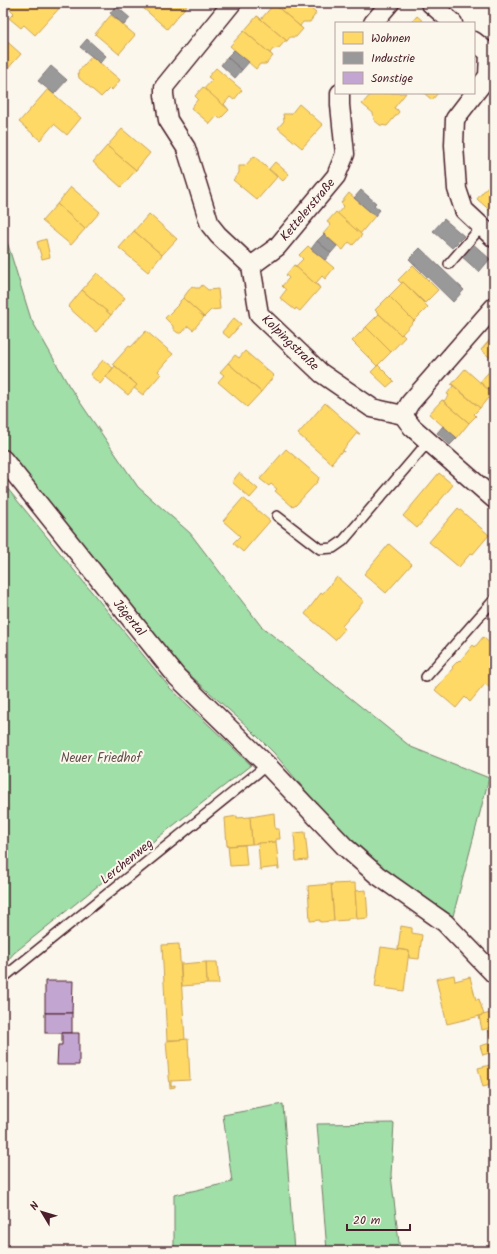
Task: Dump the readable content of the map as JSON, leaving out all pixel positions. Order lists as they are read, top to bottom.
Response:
{
  "streets": {
    "street": ["Kettelerstraße", "Kolpingstraße", "Jägertal"],
    "lane": ["Lerchenweg"]
  },
  "crossings": [
    ["Kettelerstraße", "Kolpingstraße"],
    ["Jägertal", "Lerchenweg"]
  ],
  "parks": ["Neuer Friedhof"],
  "legend": ["Wohnen", "Industrie", "Sonstige"],
  "scale_bar": "20 m",
  "north": "top left"
}
